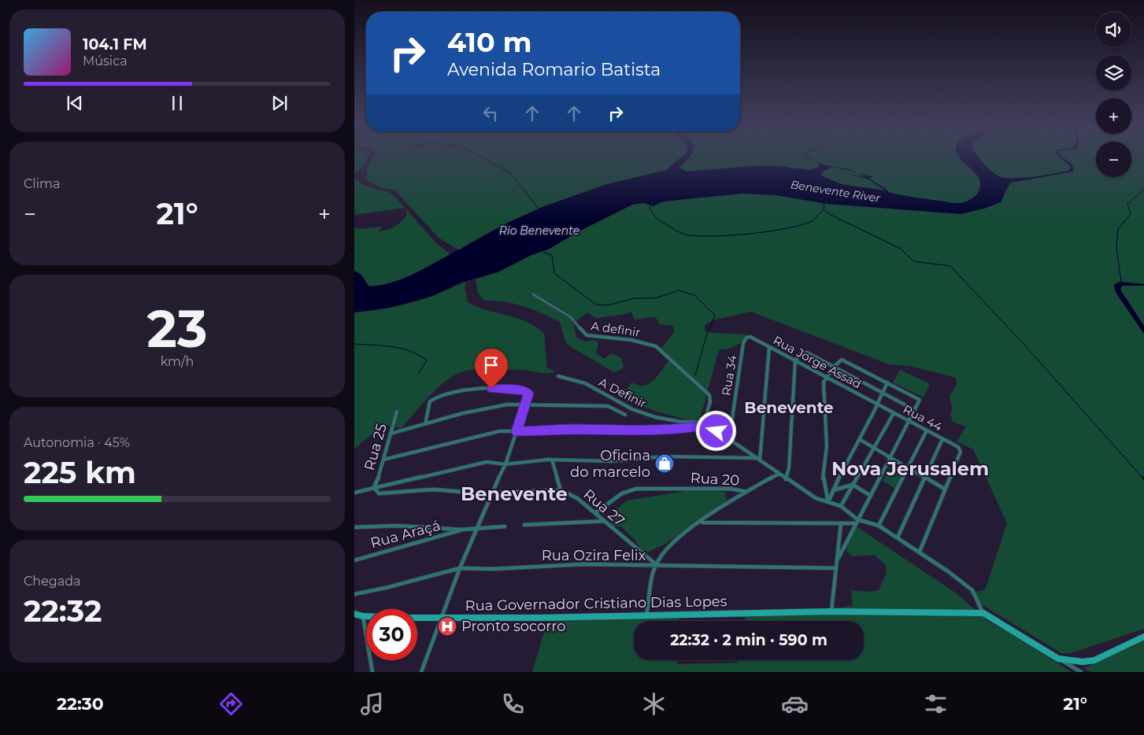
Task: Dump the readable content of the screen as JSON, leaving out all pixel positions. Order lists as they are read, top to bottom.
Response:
{
  "streets": {
    "street": [
      "A definir",
      "Rua Jorge Assad",
      "Rua 34",
      "A Definir",
      "Rua 44",
      "Rua 25",
      "Rua 20",
      "Rua 27",
      "Rua Araçá",
      "Rua Ozira Felix",
      "Rua Governador Cristiano Dias Lopes"
    ]
  },
  "crossings": [
    ["A definir", "A Definir"],
    ["Rua Jorge Assad", "Rua 34"],
    ["Rua Jorge Assad", "Rua 44"],
    ["Rua 20", "Rua 27"],
    ["Rua 27", "Rua Ozira Felix"]
  ],
  "districts": ["Benevente", "Nova Jerusalem", "Benevente"],
  "water": ["Benevente River", "Rio Benevente"],
  "places": {
    "shop": ["Oficina do marcelo"],
    "hospital": ["Pronto socorro"]
  },
  "page": {
    "map_buttons": ["+", "−"],
    "turn": ["410 m", "Avenida Romario Batista"],
    "song": ["104.1 FM", "Música"],
    "tile": [
      "Clima",
      ["23", "km/h"],
      ["Autonomia · 45%", "225 km"],
      ["Chegada", "22:32"]
    ],
    "heat": ["−", "21°", "+"],
    "limit": "30",
    "trip": "22:32 · 2 min · 590 m",
    "tabs": ["22:30", "21°"]
  }
}
